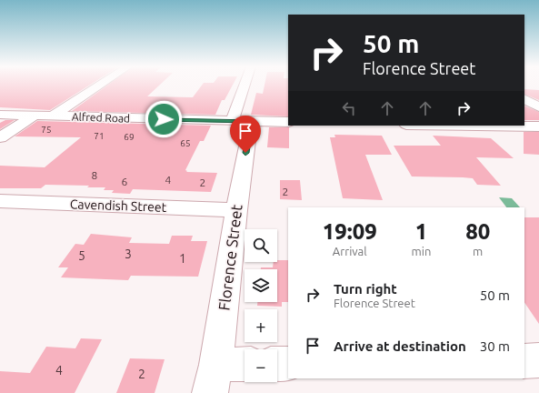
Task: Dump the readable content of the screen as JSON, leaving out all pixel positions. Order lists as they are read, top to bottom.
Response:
{
  "streets": {
    "street": ["Alfred Road", "Cavendish Street", "Florence Street"]
  },
  "crossings": [
    ["Alfred Road", "Florence Street"],
    ["Cavendish Street", "Florence Street"]
  ],
  "house_numbers": [
    "75",
    "71",
    "69",
    "65",
    "8",
    "4",
    "6",
    "2",
    "2",
    "3",
    "5",
    "1",
    "4",
    "2"
  ],
  "page": {
    "turn": ["50 m", "Florence Street"],
    "eta": [
      "19:09",
      "Arrival",
      "1",
      "min",
      "80",
      "m"
    ],
    "map_buttons": ["+", "−"],
    "list": [
      {
        "name": "Turn right",
        "note": "Florence Street",
        "value": "50 m"
      },
      {
        "name": "Arrive at destination",
        "value": "30 m"
      }
    ]
  }
}
